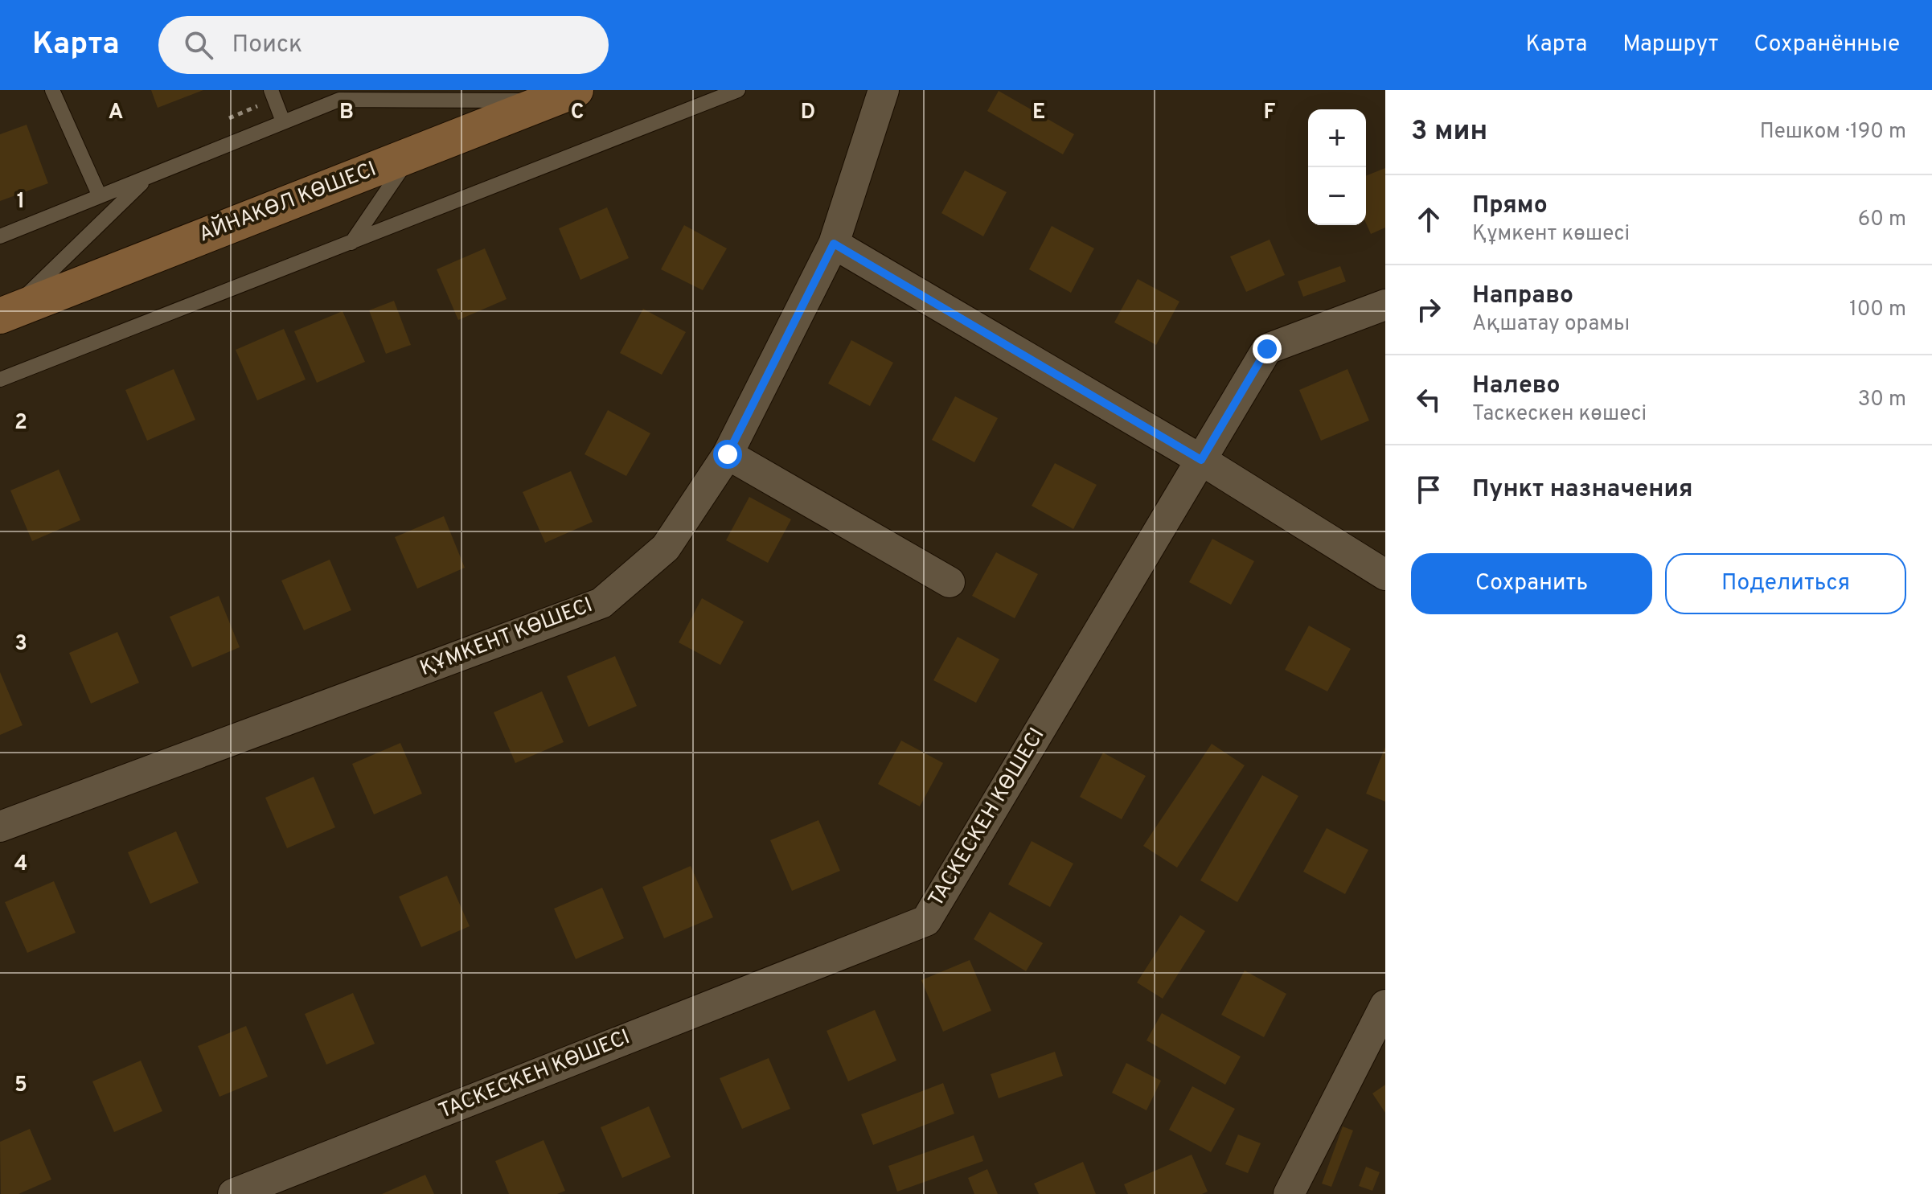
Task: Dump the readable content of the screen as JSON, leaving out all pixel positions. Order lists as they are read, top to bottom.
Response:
{
  "streets": {
    "main road": ["АЙНАКӨЛ КӨШЕСІ"],
    "street": ["ҚҰМКЕНТ КӨШЕСІ", "ТАСКЕСКЕН КӨШЕСІ"]
  },
  "page": {
    "header": "Карта",
    "search": "Поиск",
    "nav": ["Карта", "Маршрут", "Сохранённые"],
    "heading": ["3 мин", "Пешком · 190 m"],
    "map_buttons": ["+", "−"],
    "list": [
      ["Прямо", "Құмкент көшесі", "60 m"],
      ["Направо", "Ақшатау орамы", "100 m"],
      ["Налево", "Таскескен көшесі", "30 m"],
      "Пункт назначения"
    ],
    "buttons": ["Сохранить", "Поделиться"]
  },
  "grid": {
    "columns": [
      "A",
      "B",
      "C",
      "D",
      "E",
      "F"
    ],
    "rows": [
      "1",
      "2",
      "3",
      "4",
      "5"
    ]
  }
}
